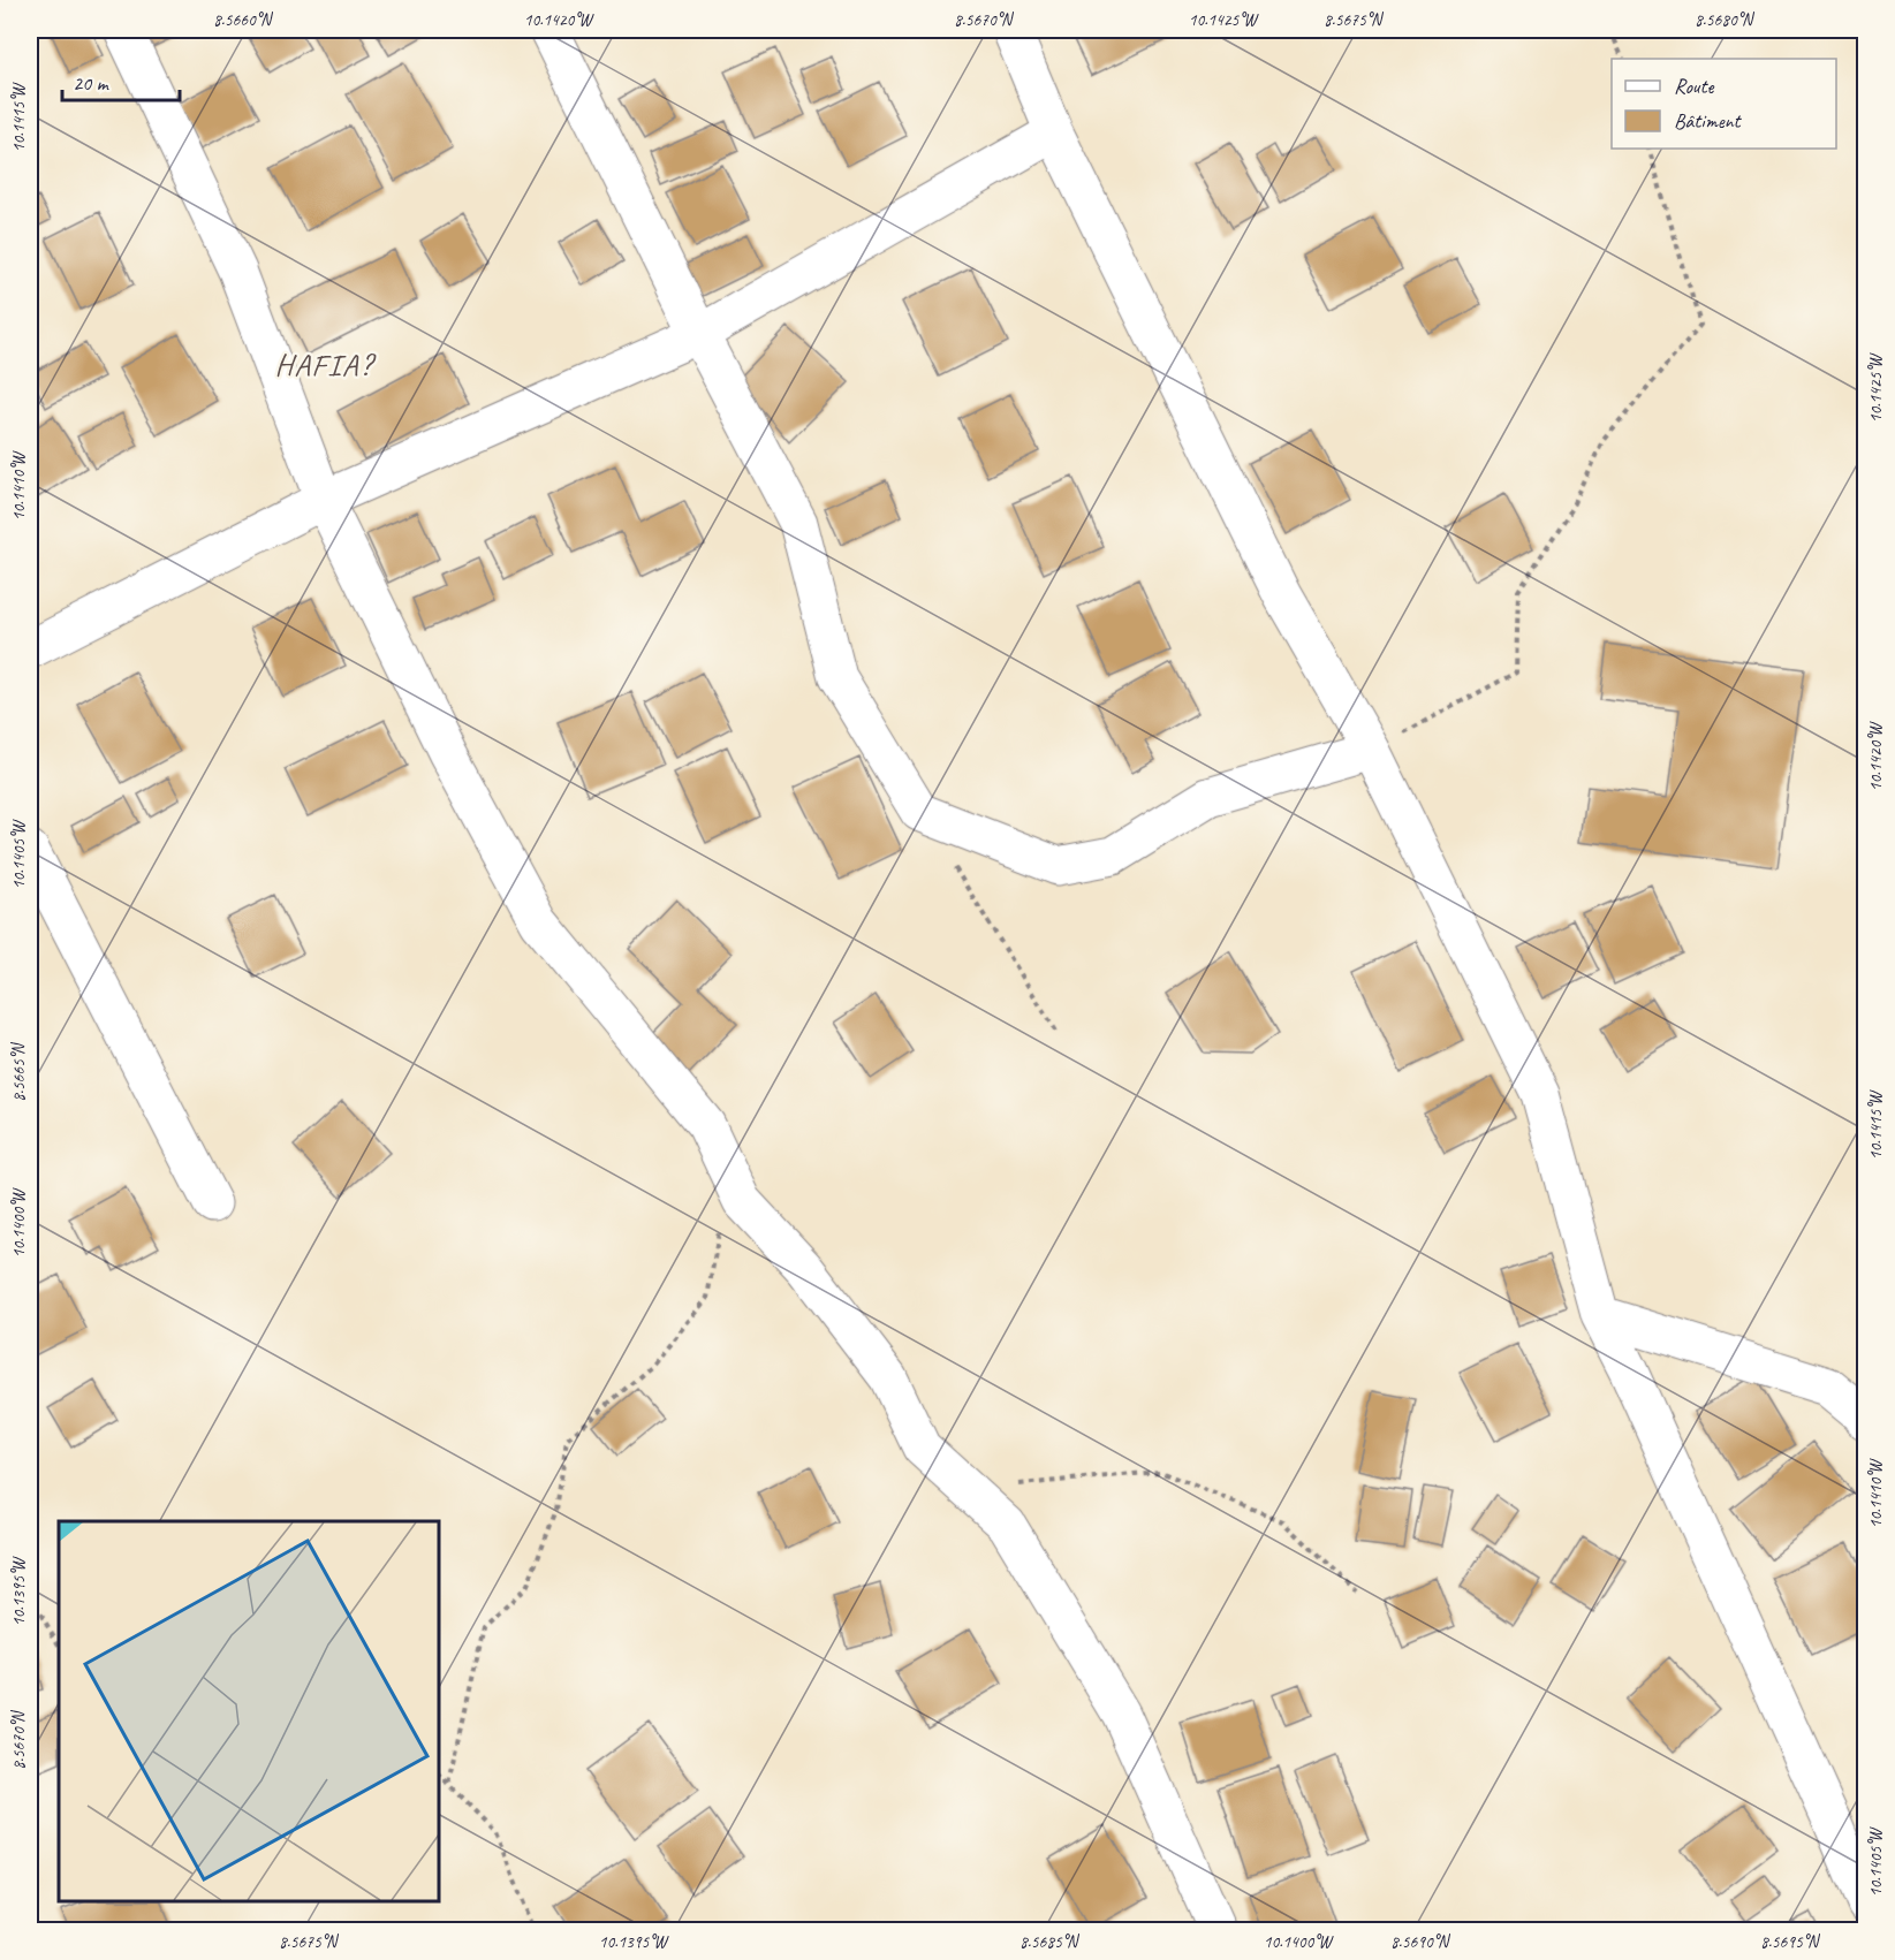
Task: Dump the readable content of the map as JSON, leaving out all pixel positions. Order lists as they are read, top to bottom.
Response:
{
  "districts": ["HAFIA?"],
  "legend": ["Route", "Bâtiment"],
  "scale_bar": "20 m",
  "coordinates": [
    "8.5660°N",
    "10.1420°W",
    "8.5670°N",
    "10.1425°W",
    "8.5675°N",
    "8.5680°N",
    "10.1415°W",
    "10.1410°W",
    "10.1405°W",
    "8.5665°N",
    "10.1400°W",
    "10.1395°W",
    "8.5685°N",
    "8.5690°N",
    "8.5695°N"
  ]
}
